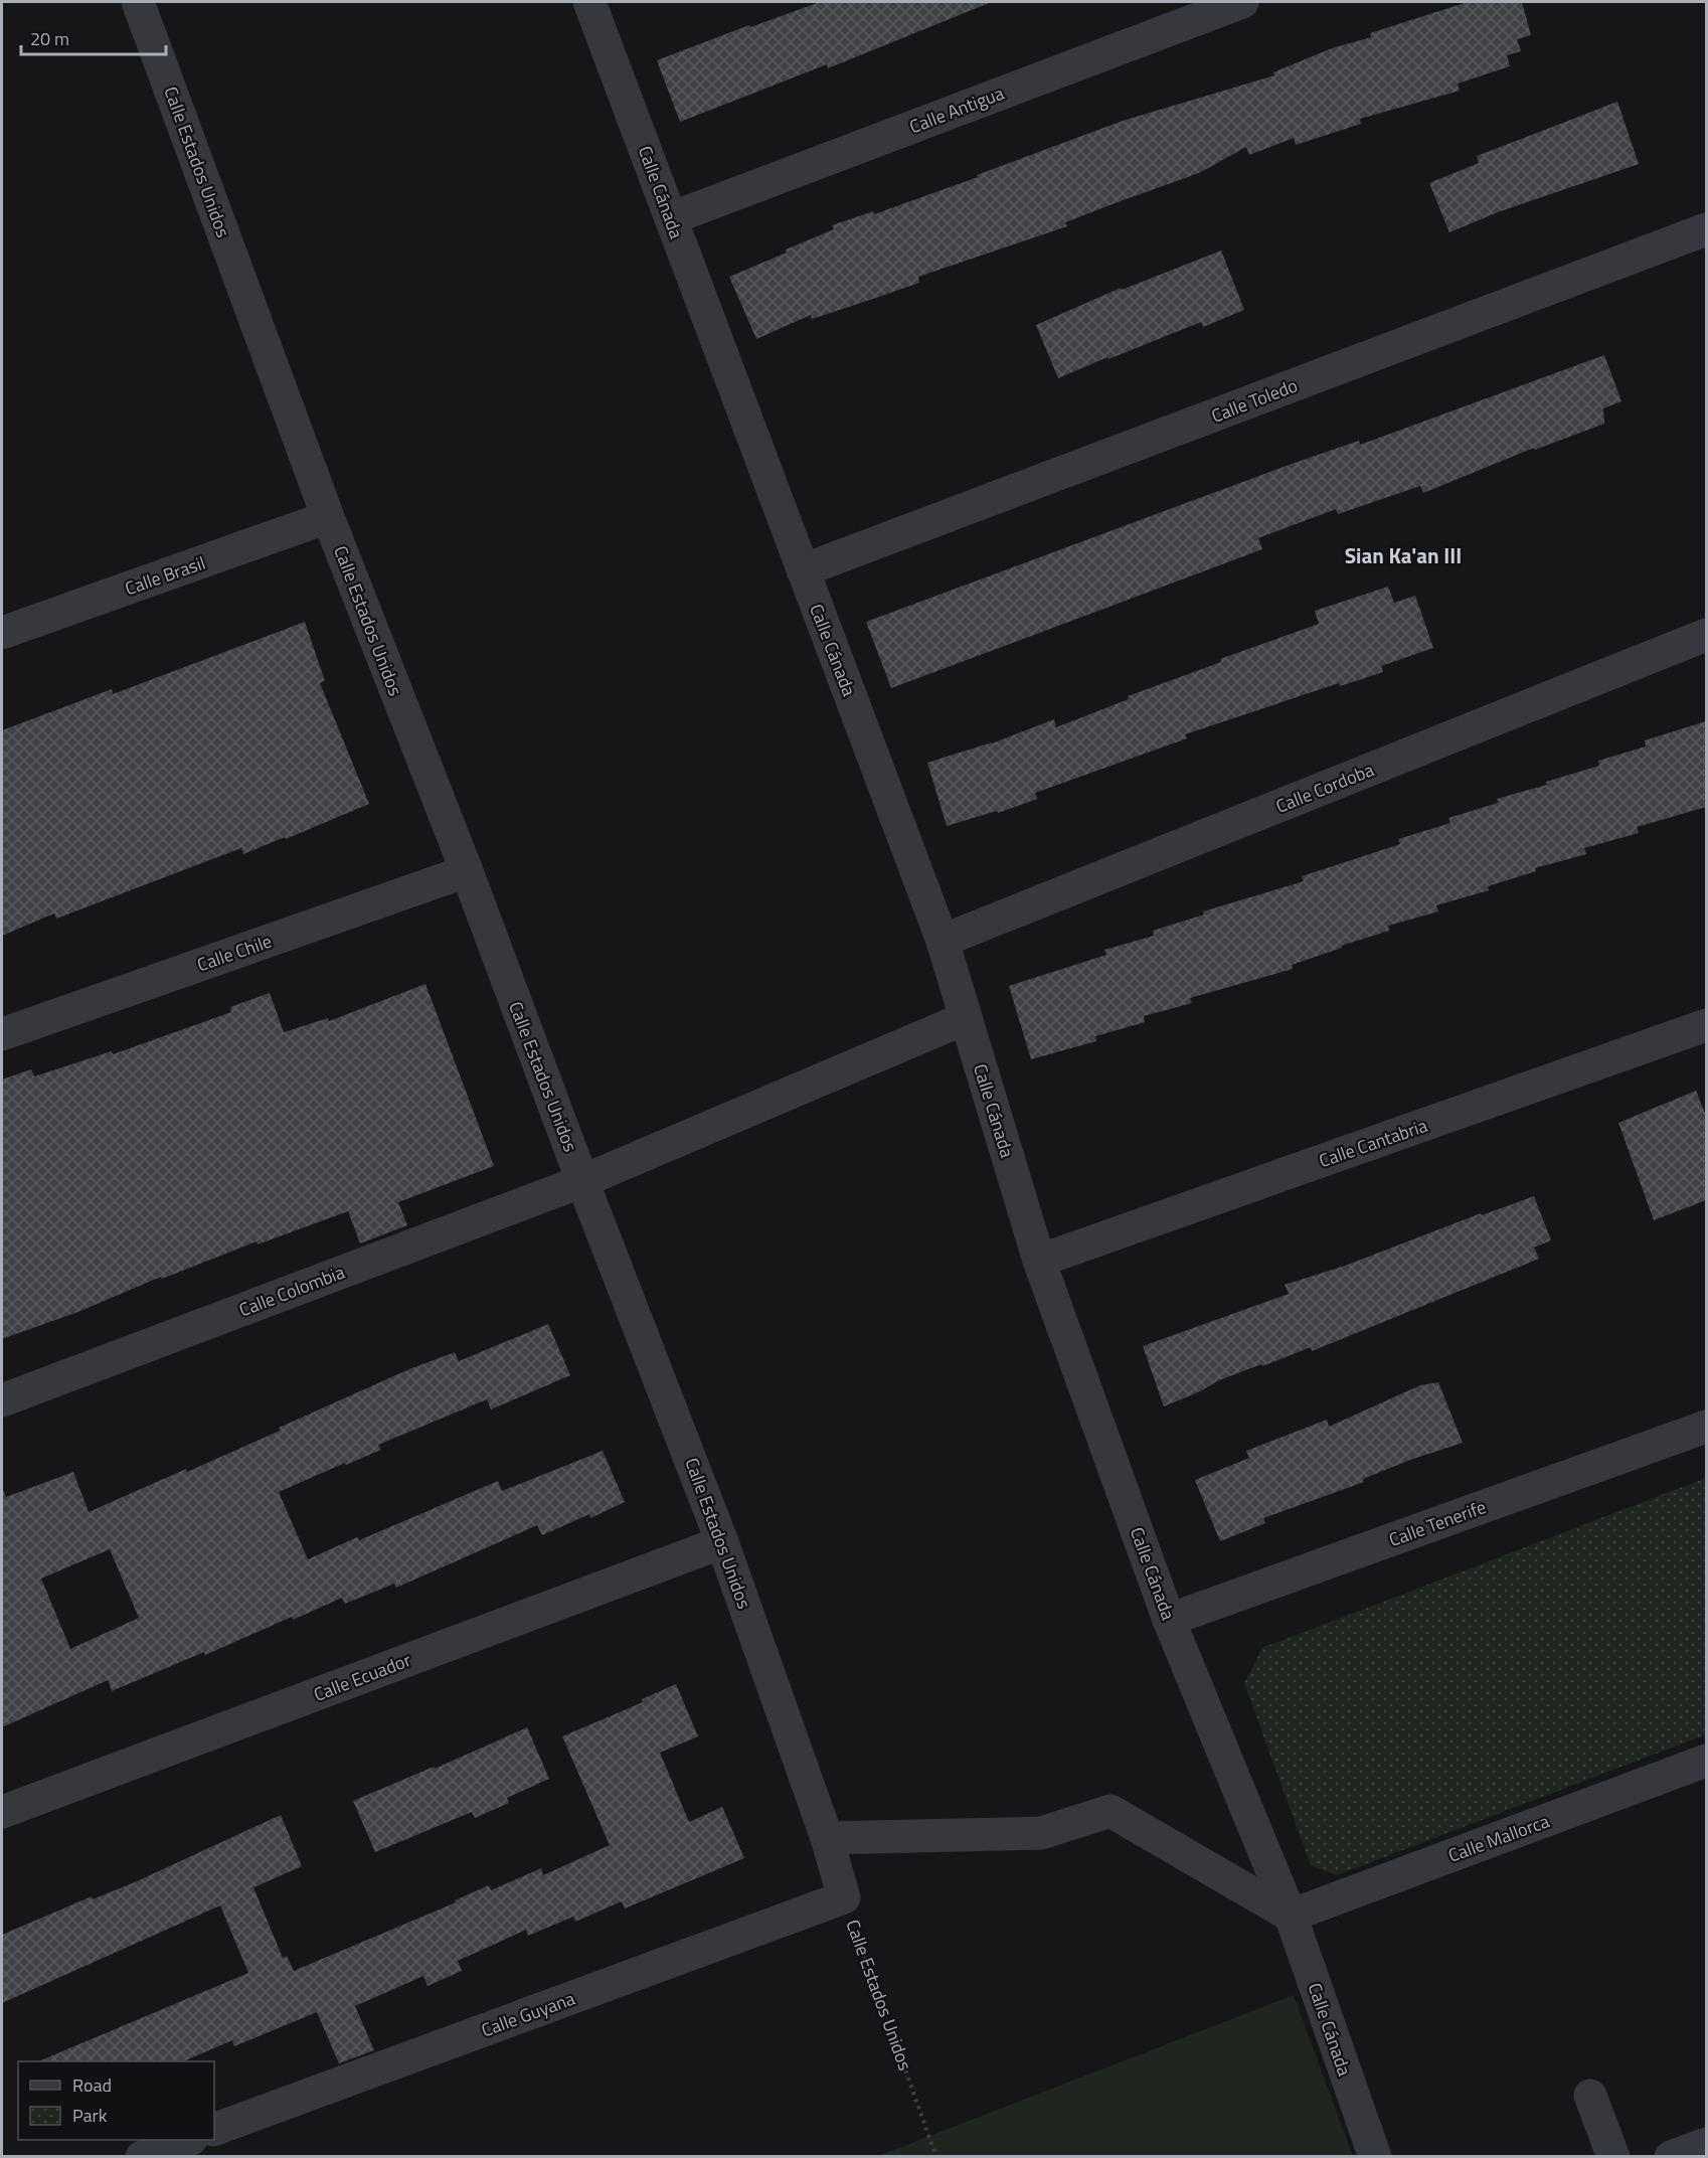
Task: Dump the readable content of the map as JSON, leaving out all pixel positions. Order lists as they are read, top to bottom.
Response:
{
  "streets": {
    "street": [
      "Calle Antigua",
      "Calle Estados Unidos",
      "Calle Cánada",
      "Calle Toledo",
      "Calle Brasil",
      "Calle Cordoba",
      "Calle Chile",
      "Calle Cantabria",
      "Calle Colombia",
      "Calle Tenerife",
      "Calle Ecuador",
      "Calle Mallorca",
      "Calle Guyana"
    ]
  },
  "crossings": [
    ["Calle Antigua", "Calle Cánada"],
    ["Calle Estados Unidos", "Calle Brasil"],
    ["Calle Estados Unidos", "Calle Chile"],
    ["Calle Estados Unidos", "Calle Colombia"],
    ["Calle Estados Unidos", "Calle Ecuador"],
    ["Calle Estados Unidos", "Calle Guyana"],
    ["Calle Cánada", "Calle Toledo"],
    ["Calle Cánada", "Calle Cordoba"],
    ["Calle Cánada", "Calle Cantabria"],
    ["Calle Cánada", "Calle Colombia"],
    ["Calle Cánada", "Calle Tenerife"],
    ["Calle Cánada", "Calle Mallorca"]
  ],
  "districts": ["Sian Ka'an III"],
  "legend": ["Road", "Park"],
  "scale_bar": "20 m"
}
